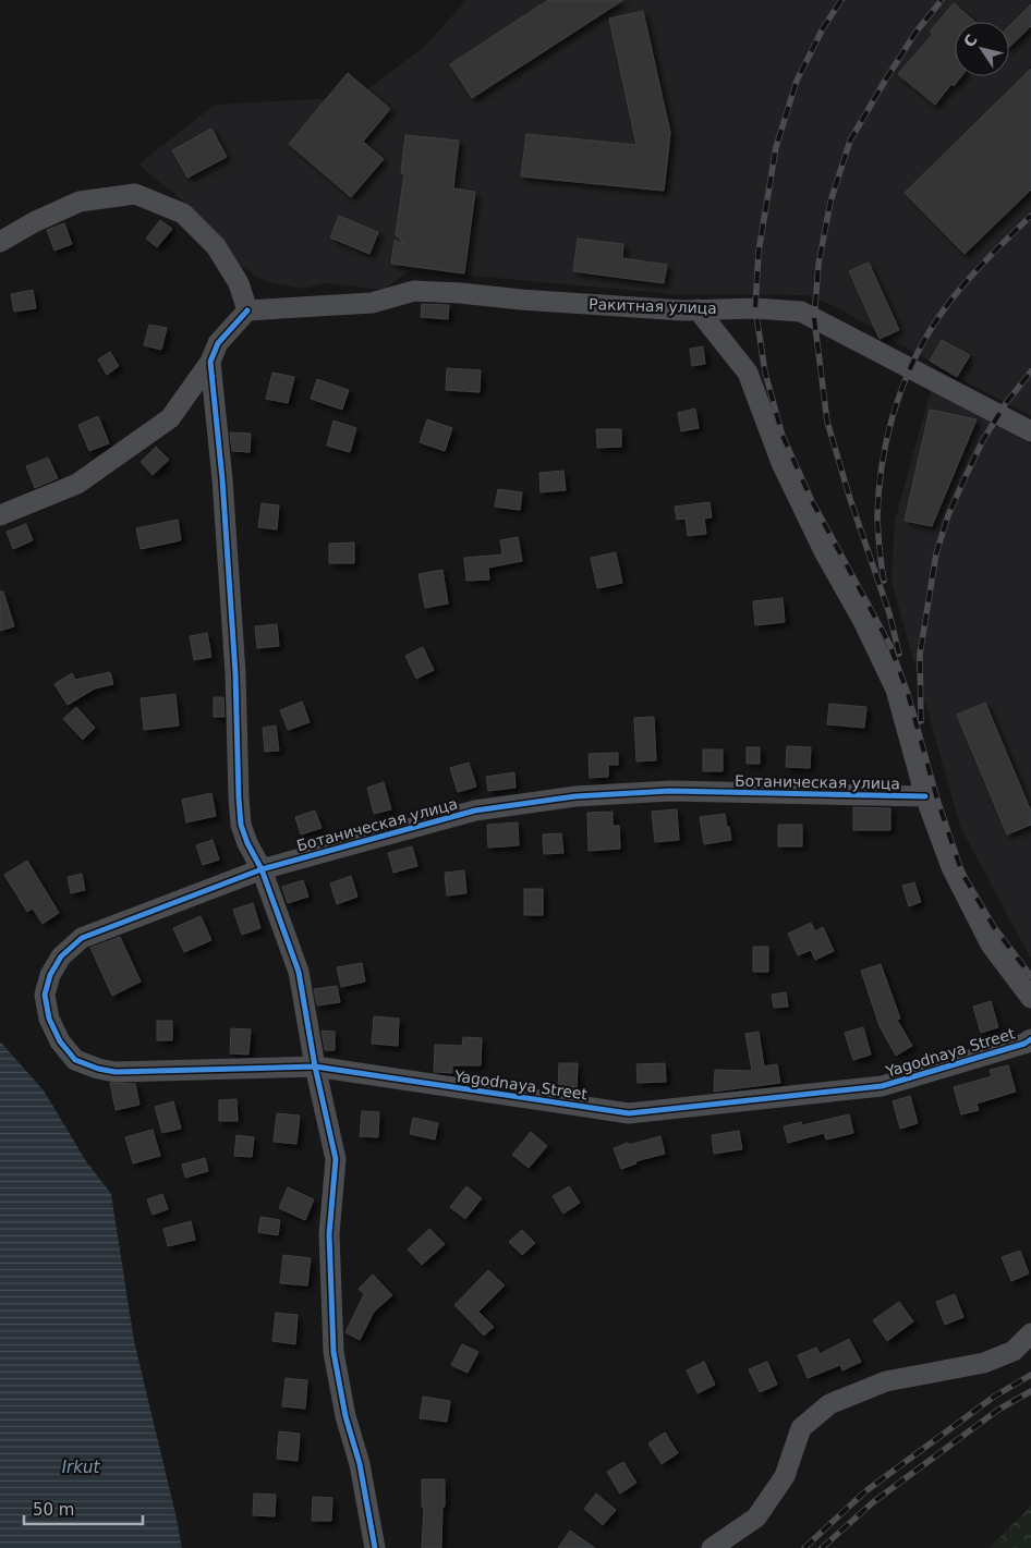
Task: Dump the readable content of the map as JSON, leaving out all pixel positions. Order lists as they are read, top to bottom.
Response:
{
  "streets": {
    "street": ["Ракитная улица", "Ботаническая улица", "Yagodnaya Street"]
  },
  "crossings": [
    ["Ботаническая улица", "Yagodnaya Street"]
  ],
  "water": ["Irkut"],
  "scale_bar": "50 m",
  "north": "top left"
}
